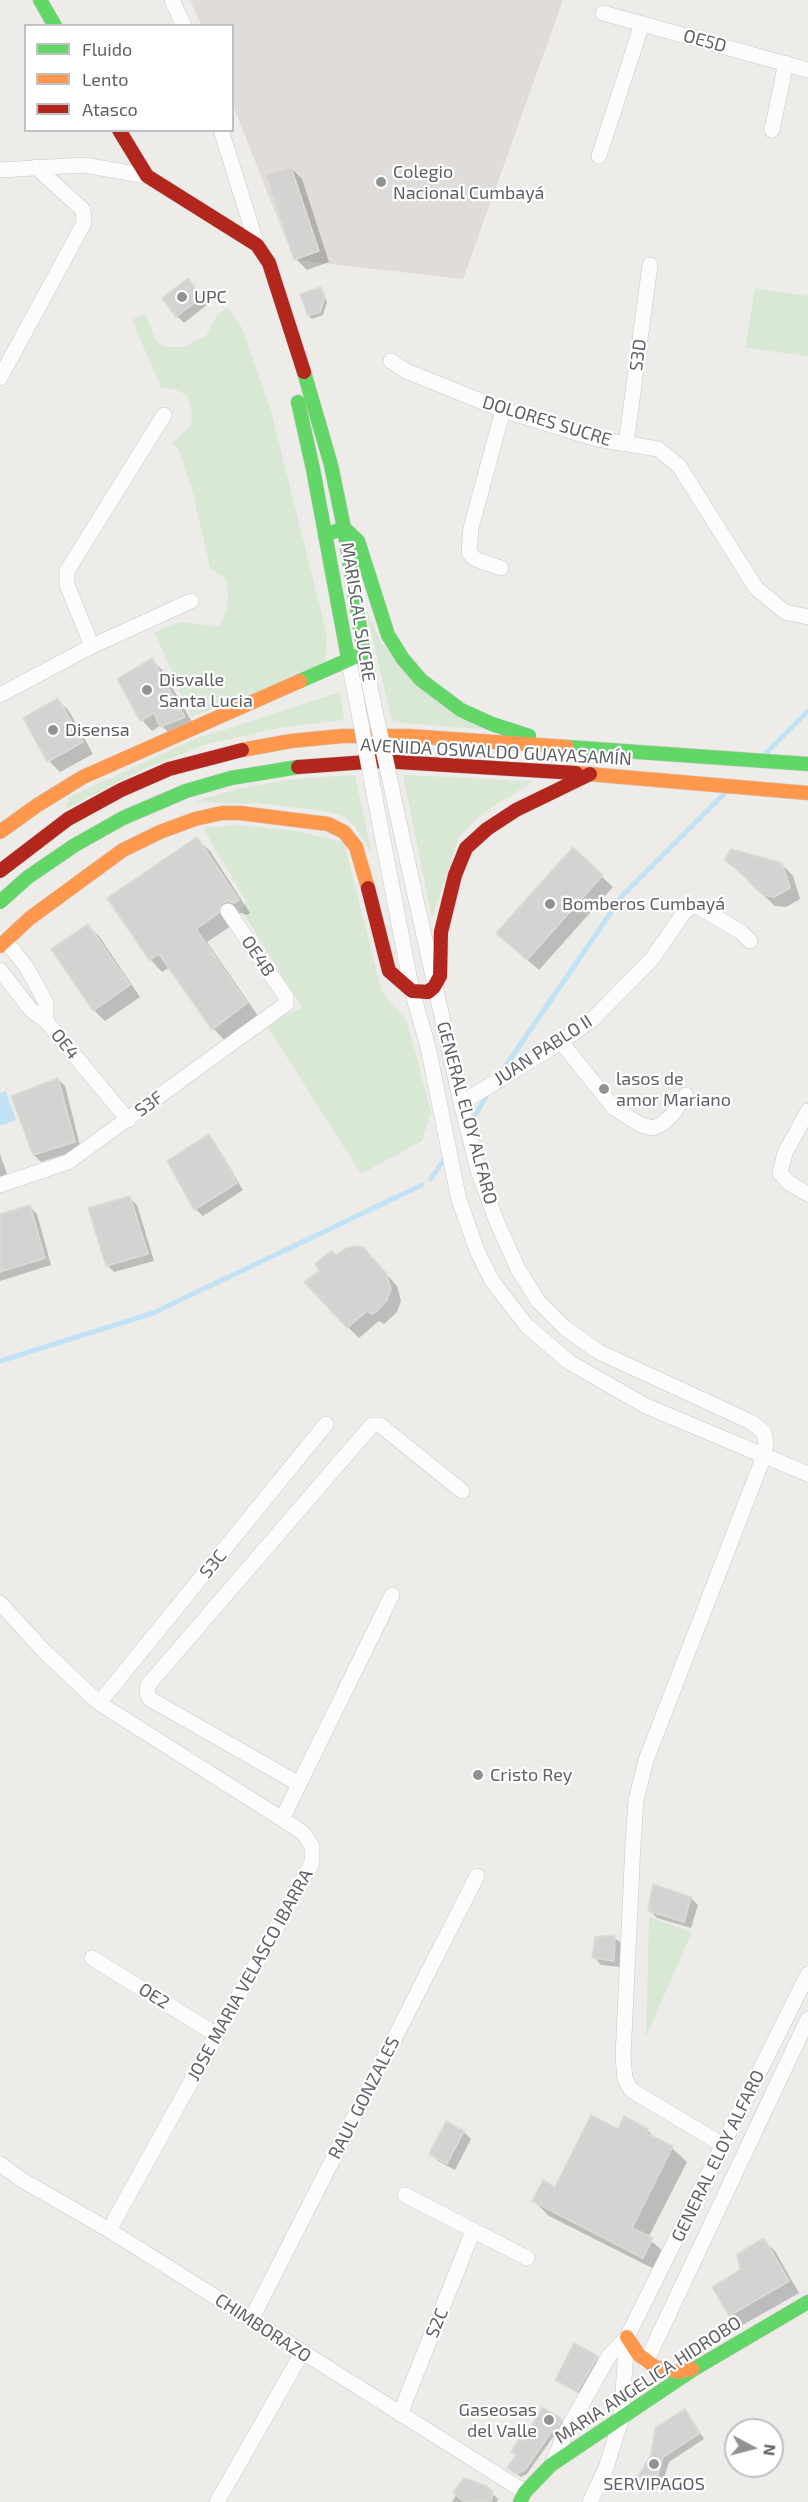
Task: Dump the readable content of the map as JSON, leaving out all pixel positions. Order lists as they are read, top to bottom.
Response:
{
  "streets": {
    "main road": ["MARISCAL SUCRE", "AVENIDA OSWALDO GUAYASAMÍN", "MARIA ANGELICA HIDROBO"],
    "street": [
      "OE5D",
      "S3D",
      "DOLORES SUCRE",
      "OE4B",
      "OE4",
      "JUAN PABLO II",
      "S3F",
      "GENERAL ELOY ALFARO",
      "S3C",
      "JOSE MARIA VELASCO IBARRA",
      "OE2",
      "RAUL GONZALES",
      "S2C",
      "CHIMBORAZO"
    ]
  },
  "crossings": [
    ["S3D", "DOLORES SUCRE"],
    ["MARISCAL SUCRE", "GENERAL ELOY ALFARO"],
    ["OE4B", "S3F"],
    ["OE4", "S3F"],
    ["JUAN PABLO II", "GENERAL ELOY ALFARO"],
    ["GENERAL ELOY ALFARO", "MARIA ANGELICA HIDROBO"],
    ["S3C", "JOSE MARIA VELASCO IBARRA"],
    ["JOSE MARIA VELASCO IBARRA", "OE2"],
    ["JOSE MARIA VELASCO IBARRA", "CHIMBORAZO"],
    ["RAUL GONZALES", "CHIMBORAZO"],
    ["S2C", "CHIMBORAZO"],
    ["CHIMBORAZO", "MARIA ANGELICA HIDROBO"]
  ],
  "places": [
    "Colegio Nacional Cumbayá",
    "UPC",
    "Disvalle Santa Lucia",
    "Disensa",
    "Bomberos Cumbayá",
    "lasos de amor Mariano",
    "Cristo Rey",
    "Gaseosas del Valle",
    "SERVIPAGOS"
  ],
  "legend": ["Fluido", "Lento", "Atasco"],
  "north": "right"
}
